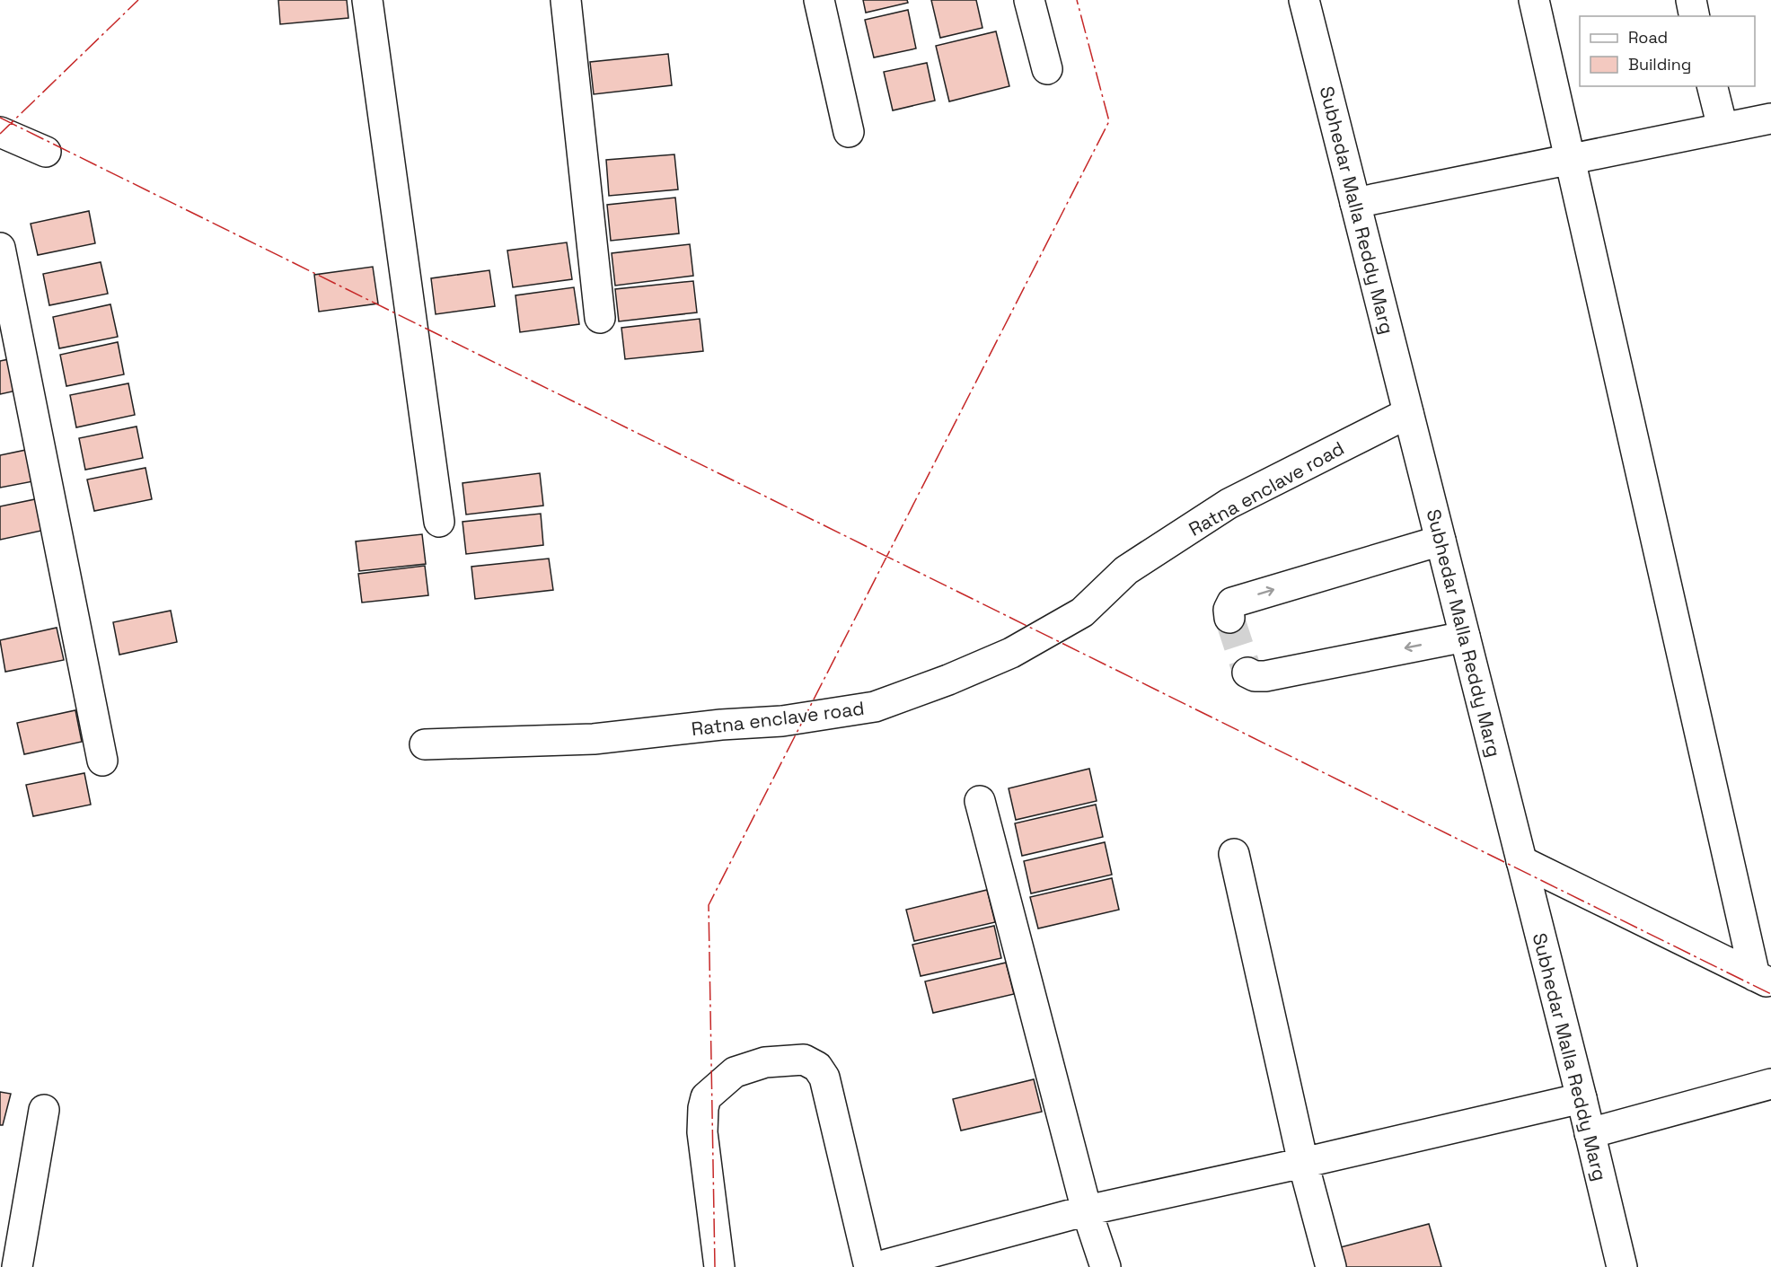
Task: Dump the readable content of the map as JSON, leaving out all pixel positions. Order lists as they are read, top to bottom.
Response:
{
  "streets": {
    "street": ["Subhedar Malla Reddy Marg", "Ratna enclave road"]
  },
  "crossings": [
    ["Subhedar Malla Reddy Marg", "Ratna enclave road"]
  ],
  "legend": ["Road", "Building"]
}
